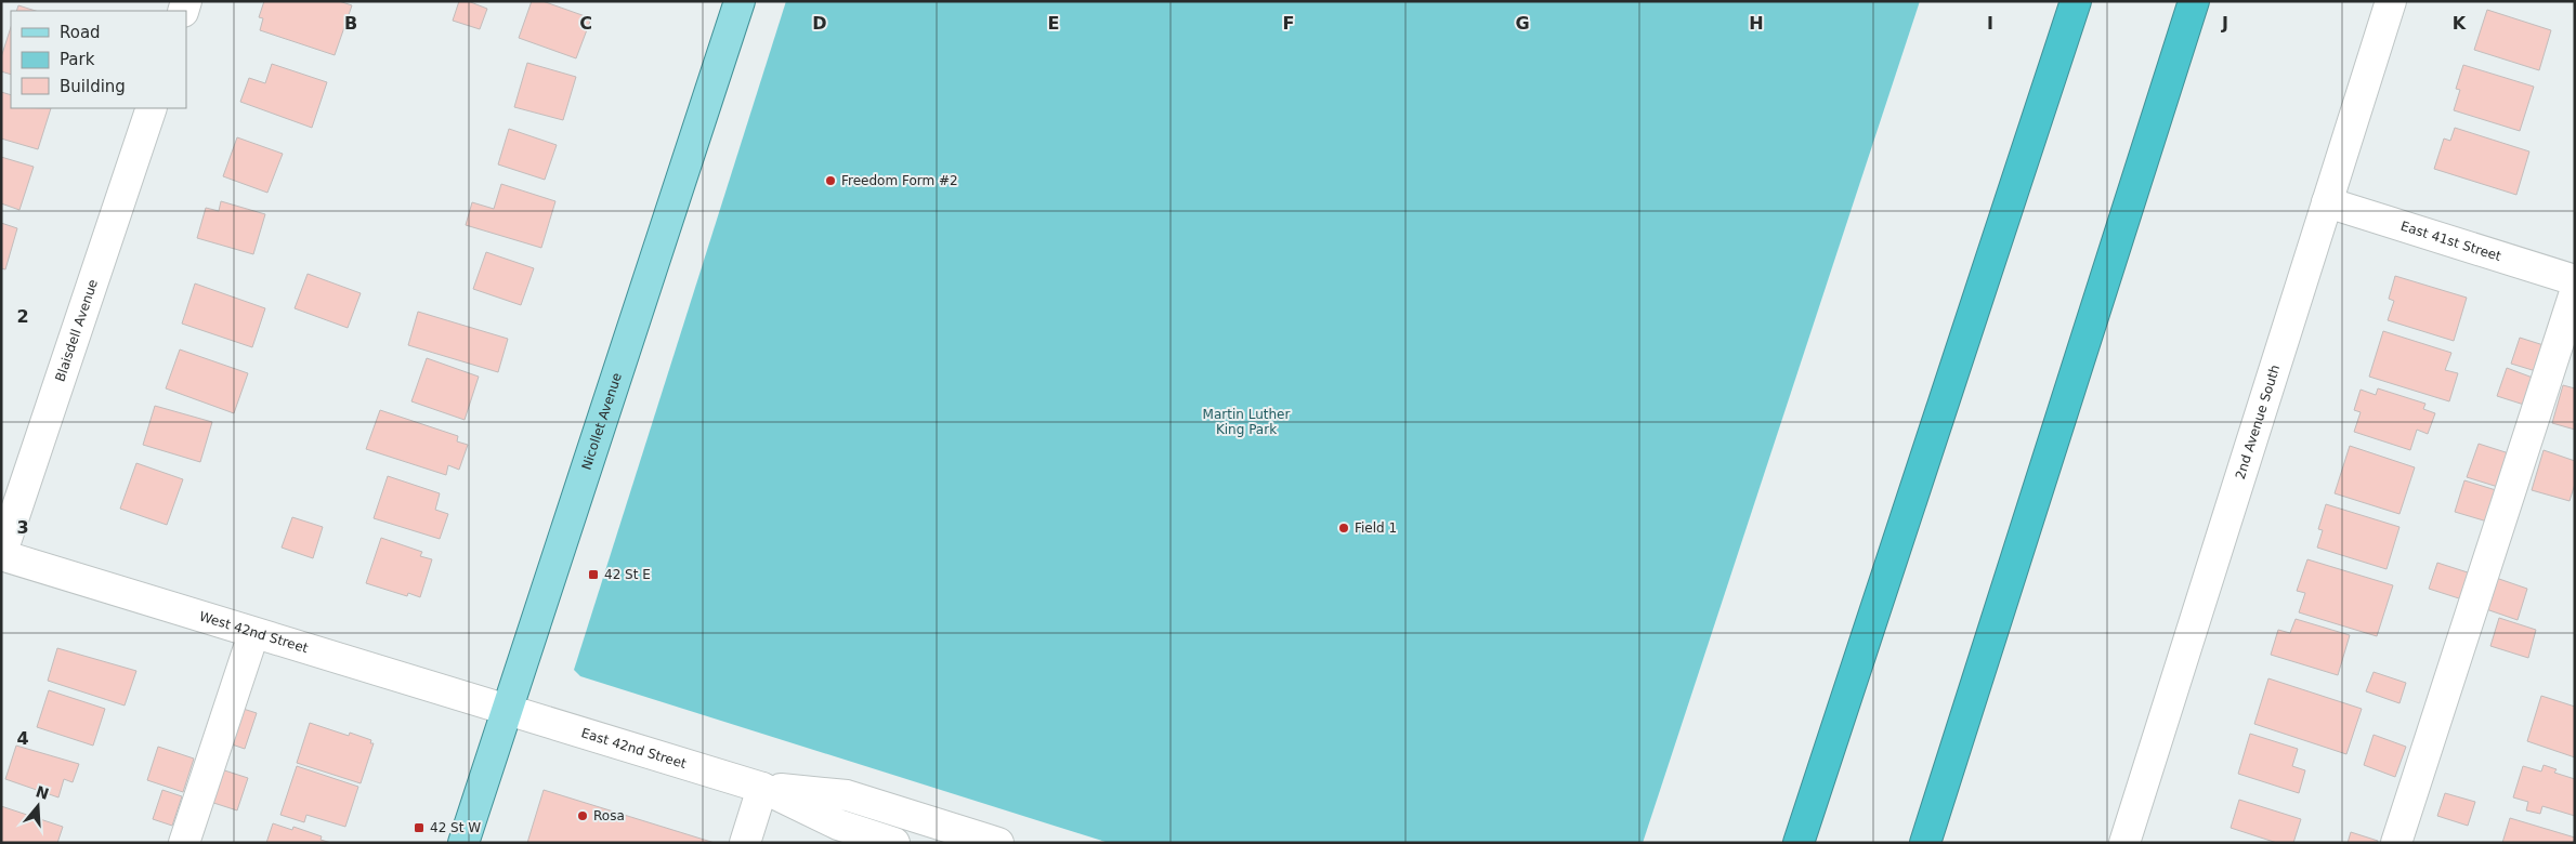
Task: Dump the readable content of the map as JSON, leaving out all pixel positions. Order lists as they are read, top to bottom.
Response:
{
  "streets": {
    "main road": ["Nicollet Avenue"],
    "street": [
      "East 41st Street",
      "Blaisdell Avenue",
      "2nd Avenue South",
      "West 42nd Street",
      "East 42nd Street"
    ]
  },
  "crossings": [
    ["East 41st Street", "2nd Avenue South"],
    ["Blaisdell Avenue", "West 42nd Street"],
    ["Nicollet Avenue", "West 42nd Street"],
    ["Nicollet Avenue", "East 42nd Street"],
    ["West 42nd Street", "East 42nd Street"]
  ],
  "parks": ["Martin Luther King Park"],
  "places": {
    "other": ["Freedom Form #2", "Field 1", "Rosa"],
    "transit": ["42 St E", "42 St W"]
  },
  "legend": ["Road", "Park", "Building"],
  "north": "top",
  "grid": {
    "columns": [
      "B",
      "C",
      "D",
      "E",
      "F",
      "G",
      "H",
      "I",
      "J",
      "K"
    ],
    "rows": ["2", "3", "4"]
  }
}
